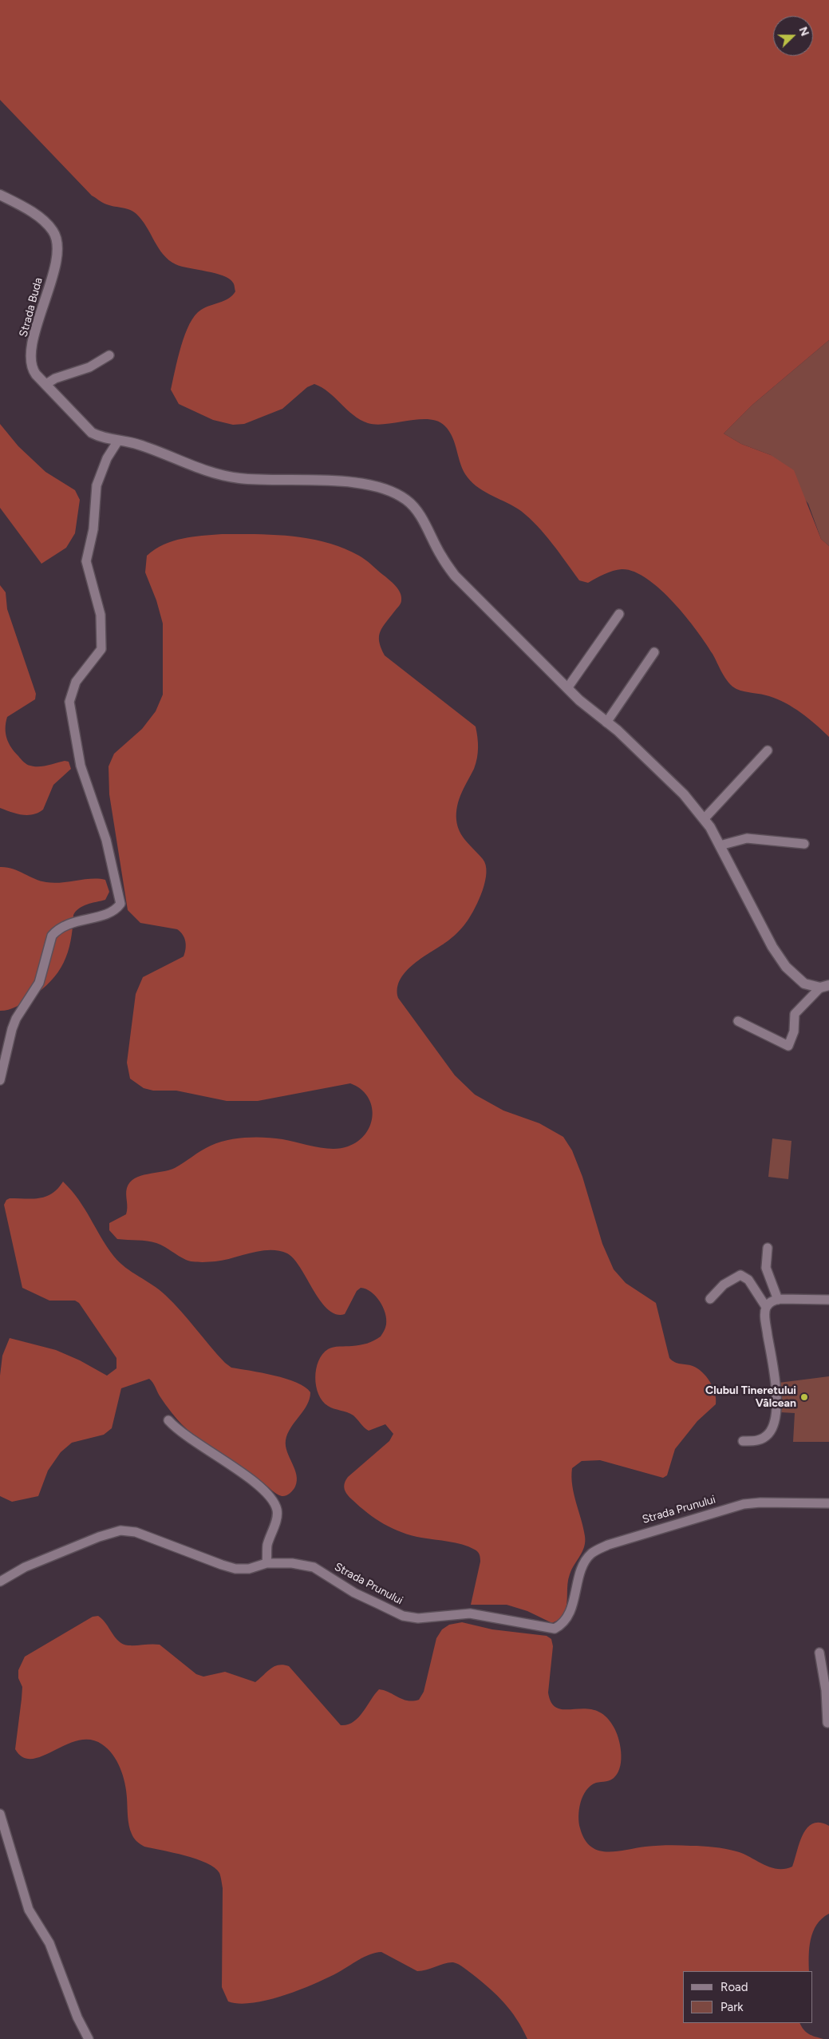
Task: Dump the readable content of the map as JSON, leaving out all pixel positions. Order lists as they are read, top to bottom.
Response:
{
  "streets": {
    "street": ["Strada Buda", "Strada Prunului"]
  },
  "places": ["Clubul Tineretului Vâlcean"],
  "legend": ["Road", "Park"],
  "north": "right"
}
